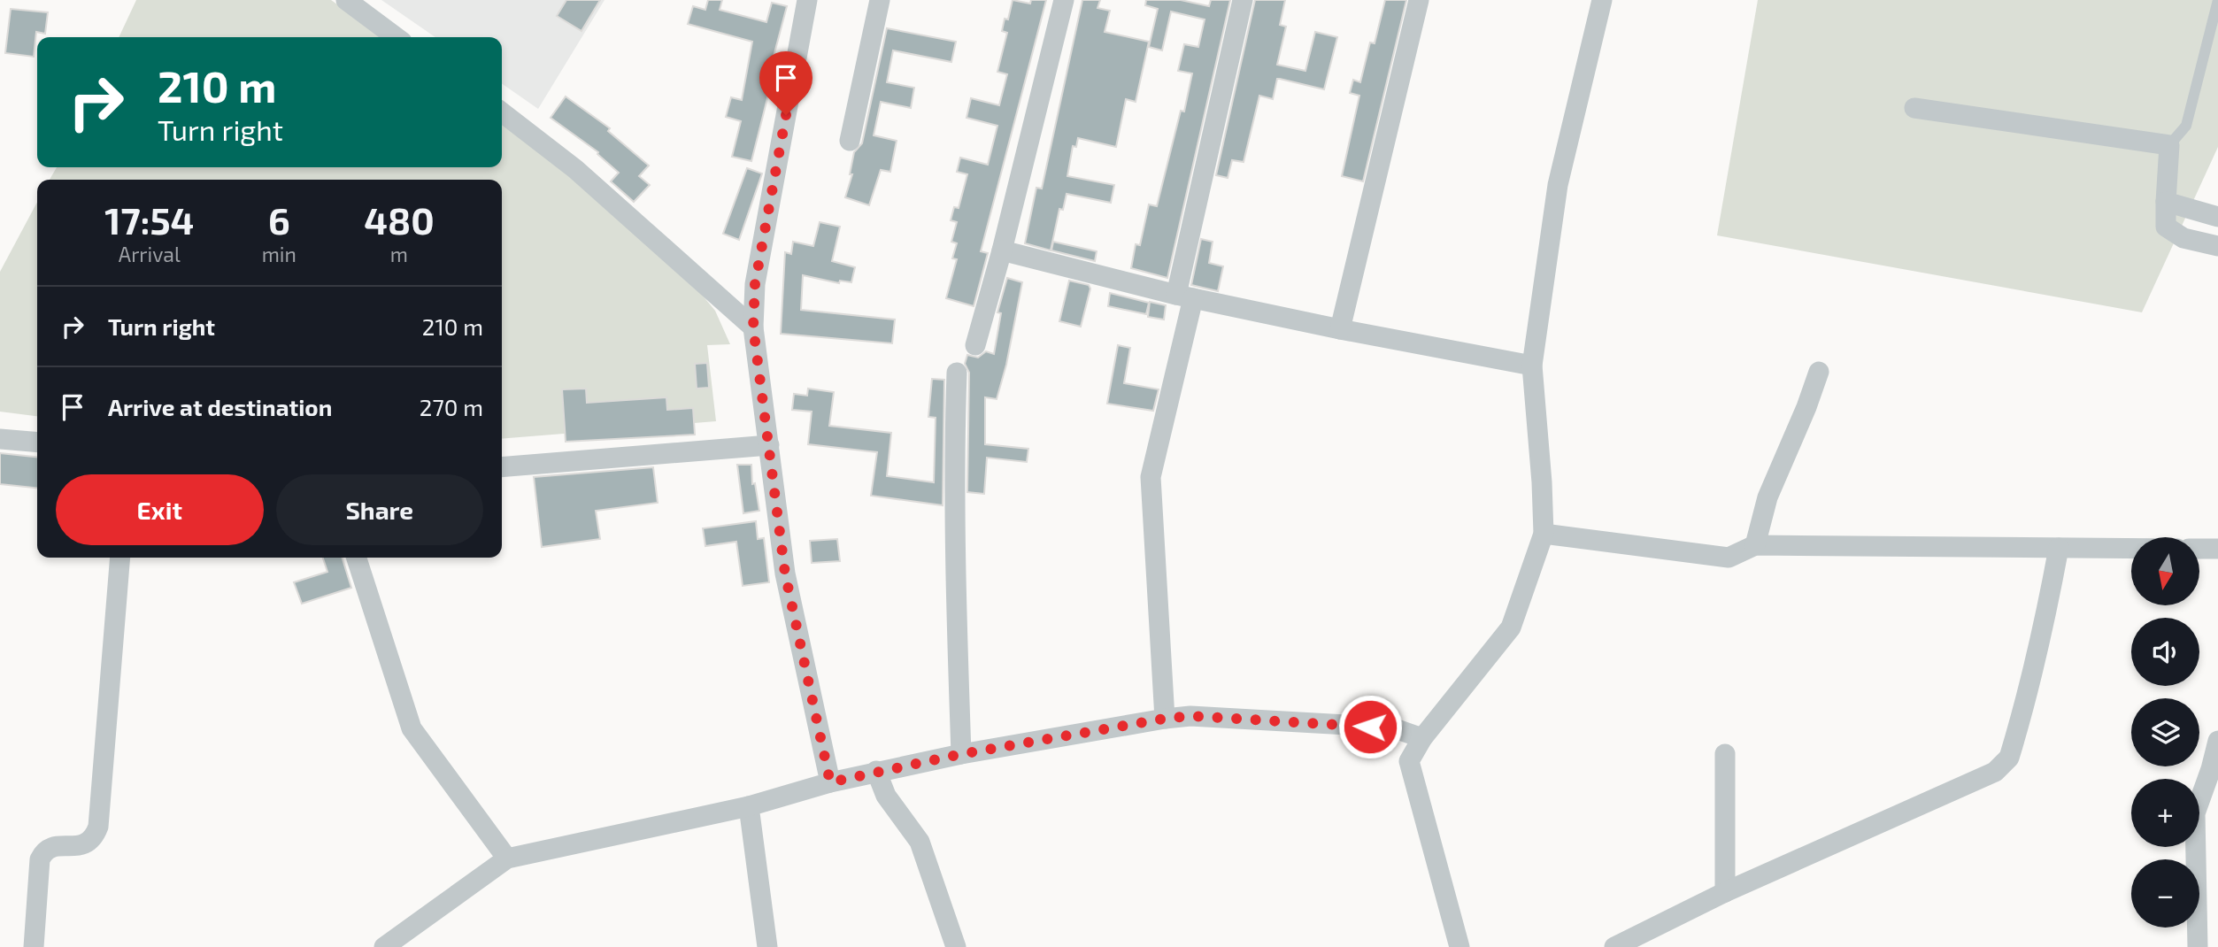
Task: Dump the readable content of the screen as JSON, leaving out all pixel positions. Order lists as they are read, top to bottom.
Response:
{
  "north": "bottom",
  "page": {
    "turn": ["210 m", "Turn right"],
    "eta": [
      "17:54",
      "Arrival",
      "6",
      "min",
      "480",
      "m"
    ],
    "list": [
      {
        "name": "Turn right",
        "value": "210 m"
      },
      {
        "name": "Arrive at destination",
        "value": "270 m"
      }
    ],
    "buttons": ["Exit", "Share"],
    "map_buttons": ["+", "−"]
  }
}
